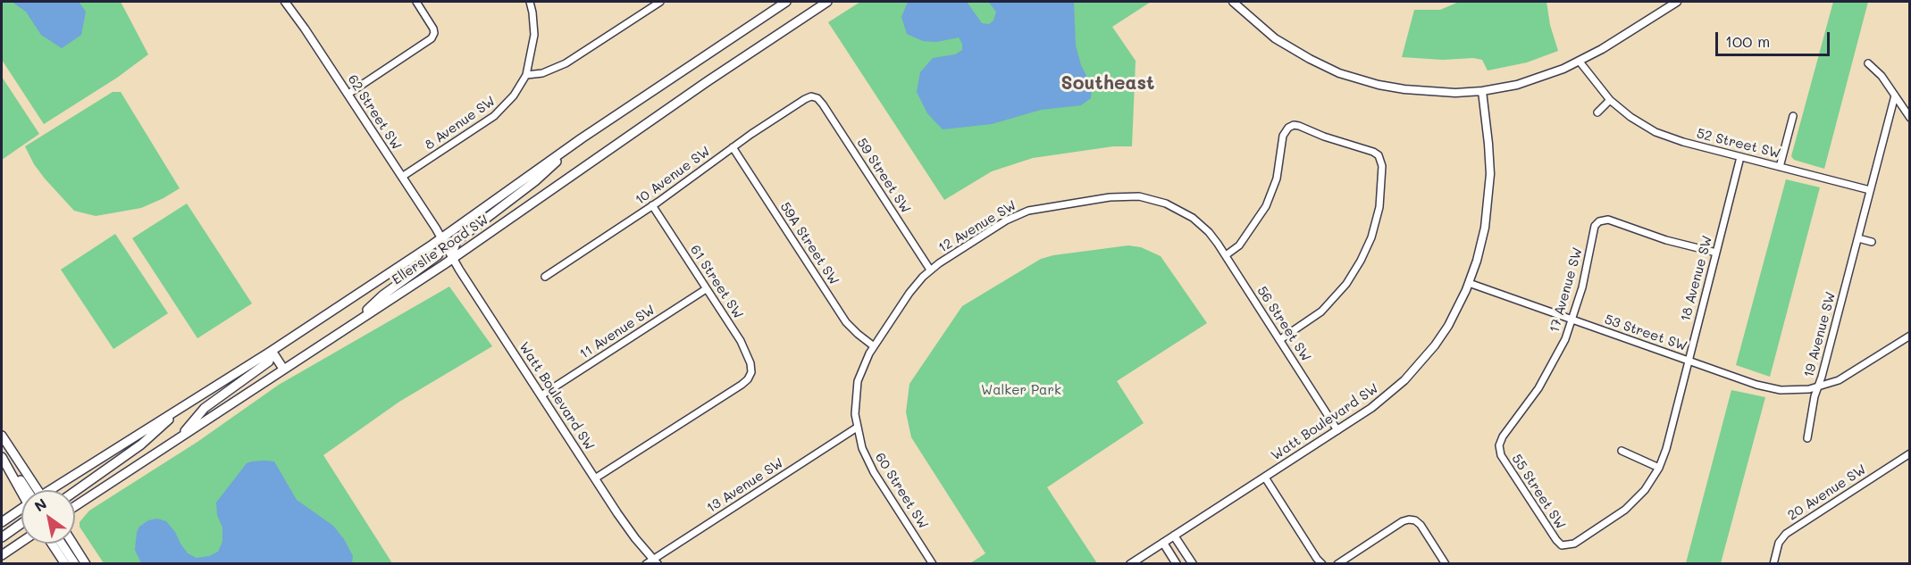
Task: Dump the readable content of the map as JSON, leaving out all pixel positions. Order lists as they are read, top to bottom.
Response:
{
  "streets": {
    "main road": ["Ellerslie Road SW"],
    "street": [
      "62 Street SW",
      "8 Avenue SW",
      "52 Street SW",
      "10 Avenue SW",
      "59 Street SW",
      "12 Avenue SW",
      "59A Street SW",
      "18 Avenue SW",
      "61 Street SW",
      "17 Avenue SW",
      "56 Street SW",
      "11 Avenue SW",
      "53 Street SW",
      "19 Avenue SW",
      "Watt Boulevard SW",
      "13 Avenue SW",
      "60 Street SW",
      "55 Street SW",
      "20 Avenue SW"
    ]
  },
  "crossings": [
    ["62 Street SW", "8 Avenue SW"],
    ["62 Street SW", "Ellerslie Road SW"],
    ["62 Street SW", "Watt Boulevard SW"],
    ["52 Street SW", "18 Avenue SW"],
    ["52 Street SW", "19 Avenue SW"],
    ["10 Avenue SW", "59 Street SW"],
    ["10 Avenue SW", "59A Street SW"],
    ["10 Avenue SW", "61 Street SW"],
    ["59 Street SW", "12 Avenue SW"],
    ["12 Avenue SW", "59A Street SW"],
    ["12 Avenue SW", "56 Street SW"],
    ["12 Avenue SW", "13 Avenue SW"],
    ["12 Avenue SW", "60 Street SW"],
    ["Ellerslie Road SW", "Watt Boulevard SW"],
    ["18 Avenue SW", "17 Avenue SW"],
    ["18 Avenue SW", "53 Street SW"],
    ["18 Avenue SW", "55 Street SW"],
    ["61 Street SW", "11 Avenue SW"],
    ["61 Street SW", "Watt Boulevard SW"],
    ["17 Avenue SW", "53 Street SW"],
    ["17 Avenue SW", "55 Street SW"],
    ["56 Street SW", "Watt Boulevard SW"],
    ["11 Avenue SW", "Watt Boulevard SW"],
    ["53 Street SW", "19 Avenue SW"],
    ["53 Street SW", "Watt Boulevard SW"],
    ["Watt Boulevard SW", "13 Avenue SW"],
    ["13 Avenue SW", "60 Street SW"]
  ],
  "districts": ["Southeast"],
  "parks": ["Walker Park"],
  "scale_bar": "100 m",
  "north": "top left"
}
